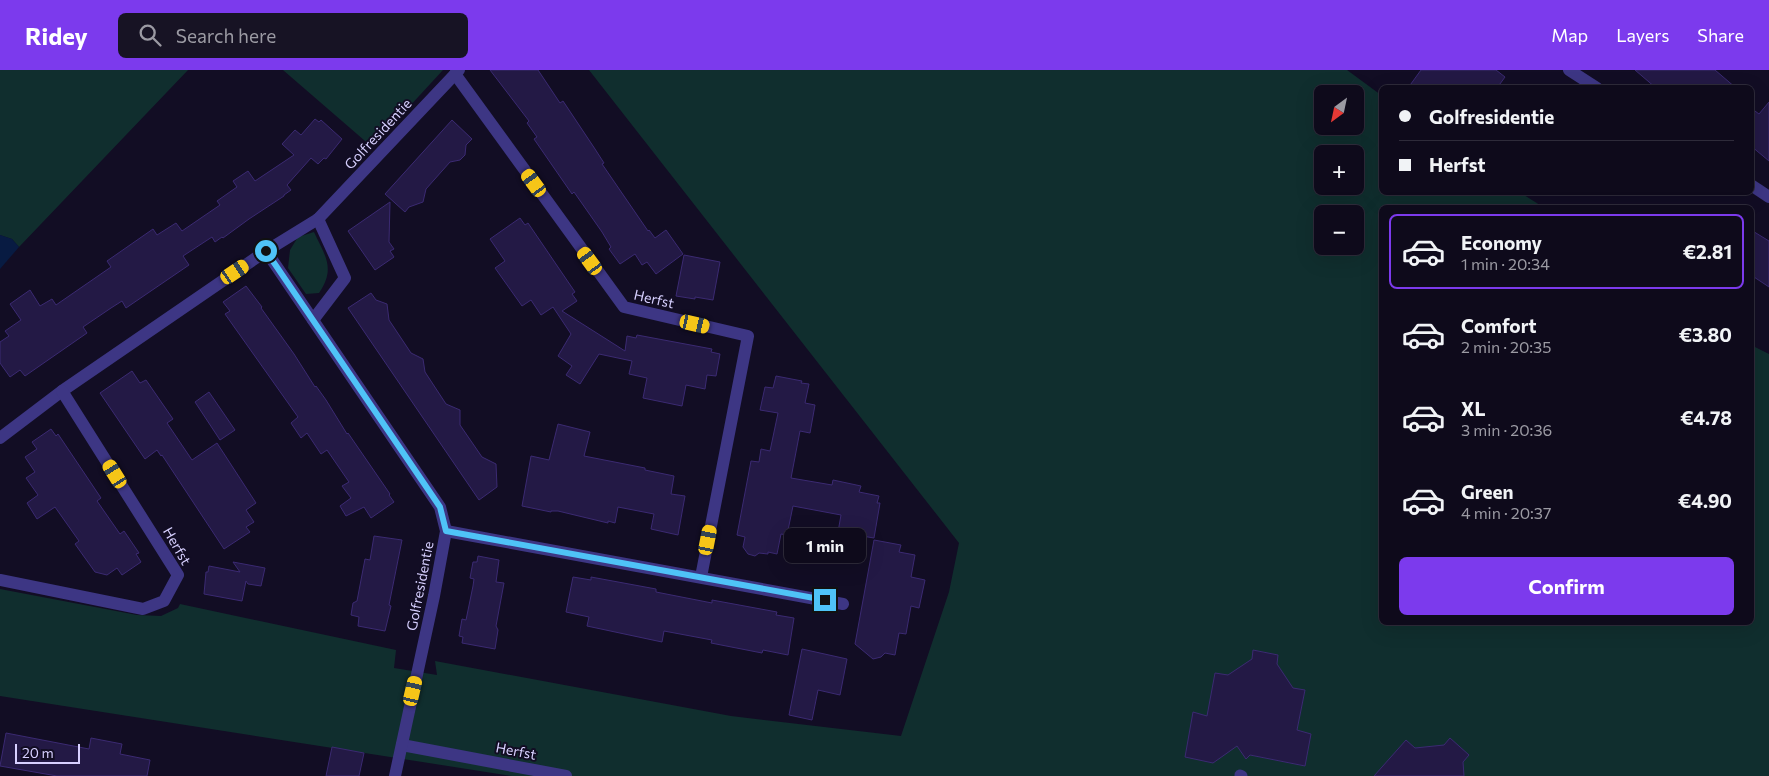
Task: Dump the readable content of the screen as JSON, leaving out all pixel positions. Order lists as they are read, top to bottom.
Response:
{
  "streets": {
    "street": ["Golfresidentie", "Herfst"]
  },
  "crossings": [
    ["Golfresidentie", "Herfst"]
  ],
  "scale_bar": "20 m",
  "north": "bottom left",
  "page": {
    "header": "Ridey",
    "search": "Search here",
    "nav": ["Map", "Layers", "Share"],
    "map_buttons": ["+", "−"],
    "banner": ["Golfresidentie", "Herfst"],
    "list": [
      {
        "name": "Economy",
        "note": "1 min · 20:34",
        "value": "€2.81"
      },
      {
        "name": "Comfort",
        "note": "2 min · 20:35",
        "value": "€3.80"
      },
      {
        "name": "XL",
        "note": "3 min · 20:36",
        "value": "€4.78"
      },
      {
        "name": "Green",
        "note": "4 min · 20:37",
        "value": "€4.90"
      }
    ],
    "bubble": "1 min",
    "buttons": "Confirm",
    "scale": "20 m"
  }
}
